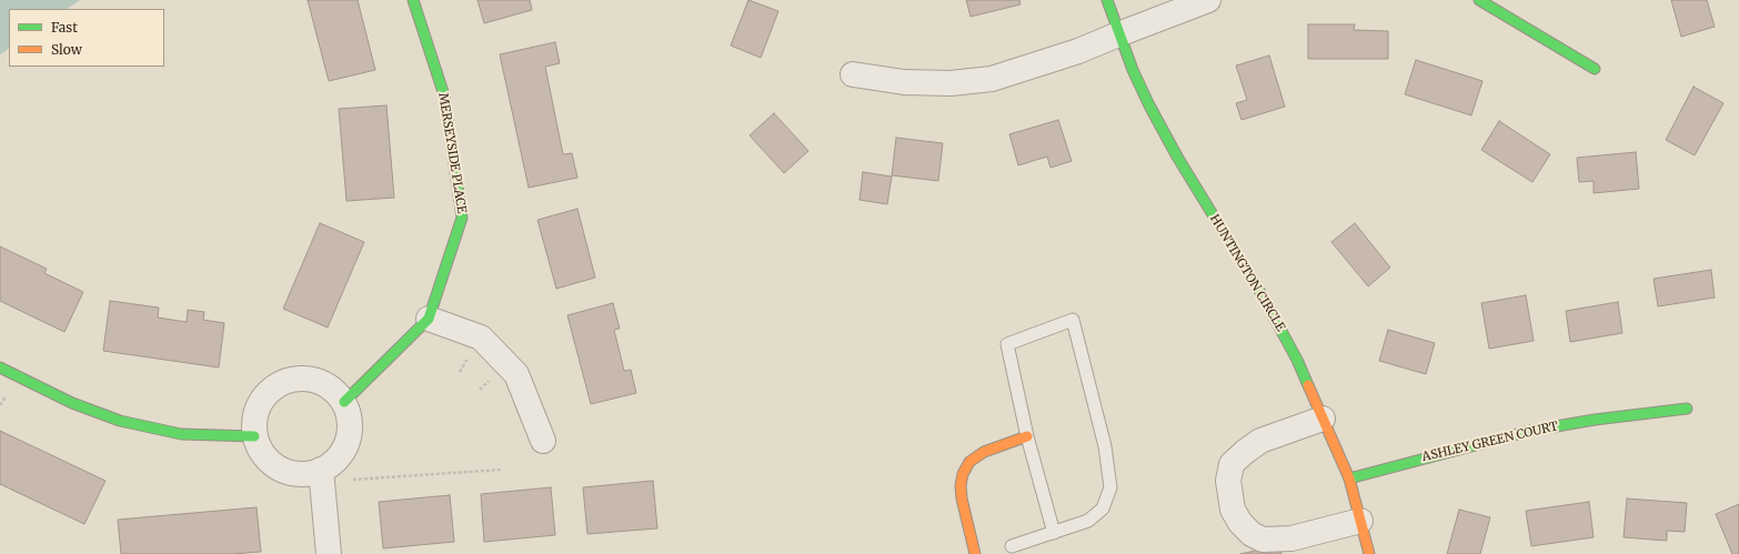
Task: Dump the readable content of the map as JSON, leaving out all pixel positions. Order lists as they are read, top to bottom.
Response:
{
  "streets": {
    "street": ["MERSEYSIDE PLACE", "HUNTINGTON CIRCLE", "ASHLEY GREEN COURT"]
  },
  "crossings": [
    ["HUNTINGTON CIRCLE", "ASHLEY GREEN COURT"]
  ],
  "legend": ["Fast", "Slow"]
}
